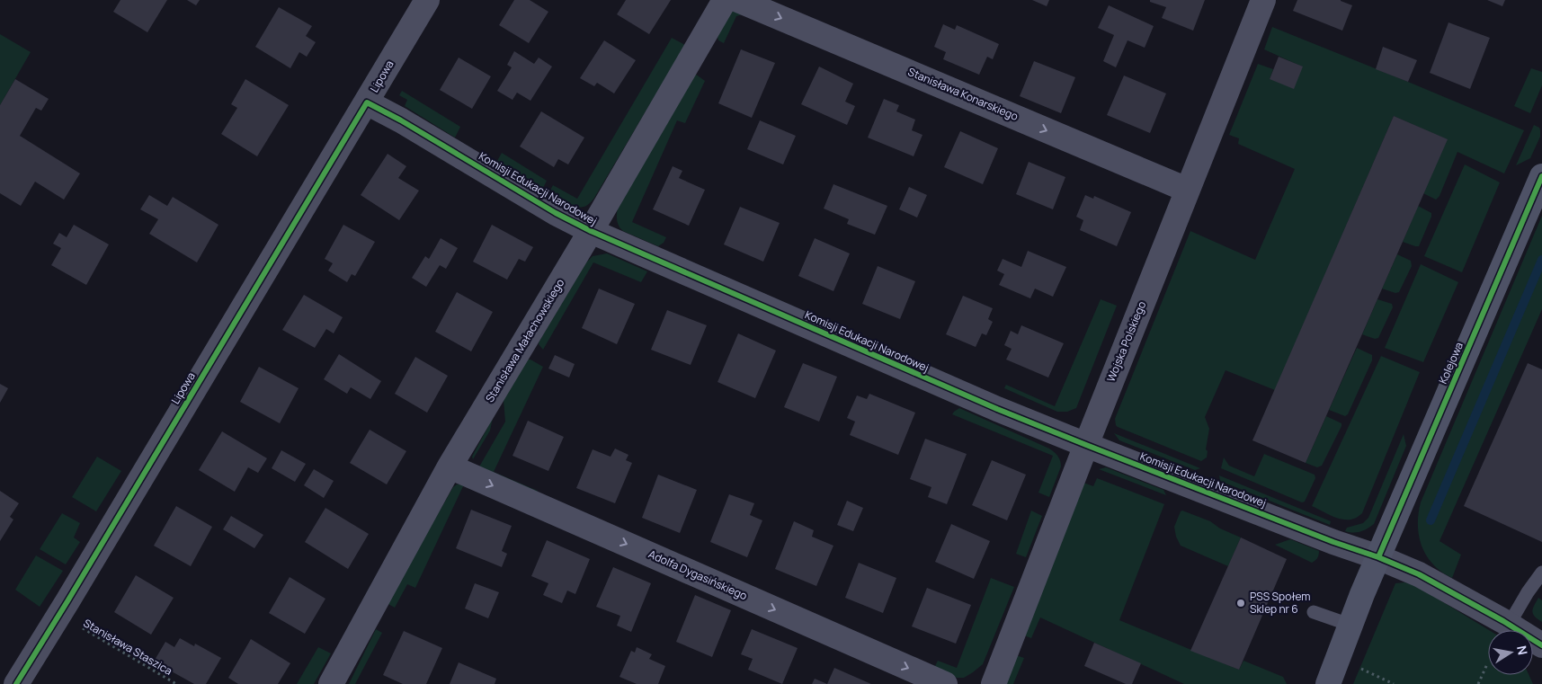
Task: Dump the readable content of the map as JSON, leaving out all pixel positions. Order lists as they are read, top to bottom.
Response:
{
  "streets": {
    "street": [
      "Lipowa",
      "Stanisława Konarskiego",
      "Komisji Edukacji Narodowej",
      "Stanisława Małachowskiego",
      "Wojska Polskiego",
      "Kolejowa",
      "Adolfa Dygasińskiego"
    ],
    "path": ["Stanisława Staszica"]
  },
  "crossings": [
    ["Lipowa", "Komisji Edukacji Narodowej"],
    ["Stanisława Konarskiego", "Wojska Polskiego"],
    ["Komisji Edukacji Narodowej", "Stanisława Małachowskiego"],
    ["Komisji Edukacji Narodowej", "Wojska Polskiego"],
    ["Komisji Edukacji Narodowej", "Kolejowa"],
    ["Stanisława Małachowskiego", "Adolfa Dygasińskiego"]
  ],
  "one_way": ["Stanisława Konarskiego", "Adolfa Dygasińskiego"],
  "places": ["PSS Społem Sklep nr 6"],
  "north": "right"
}
